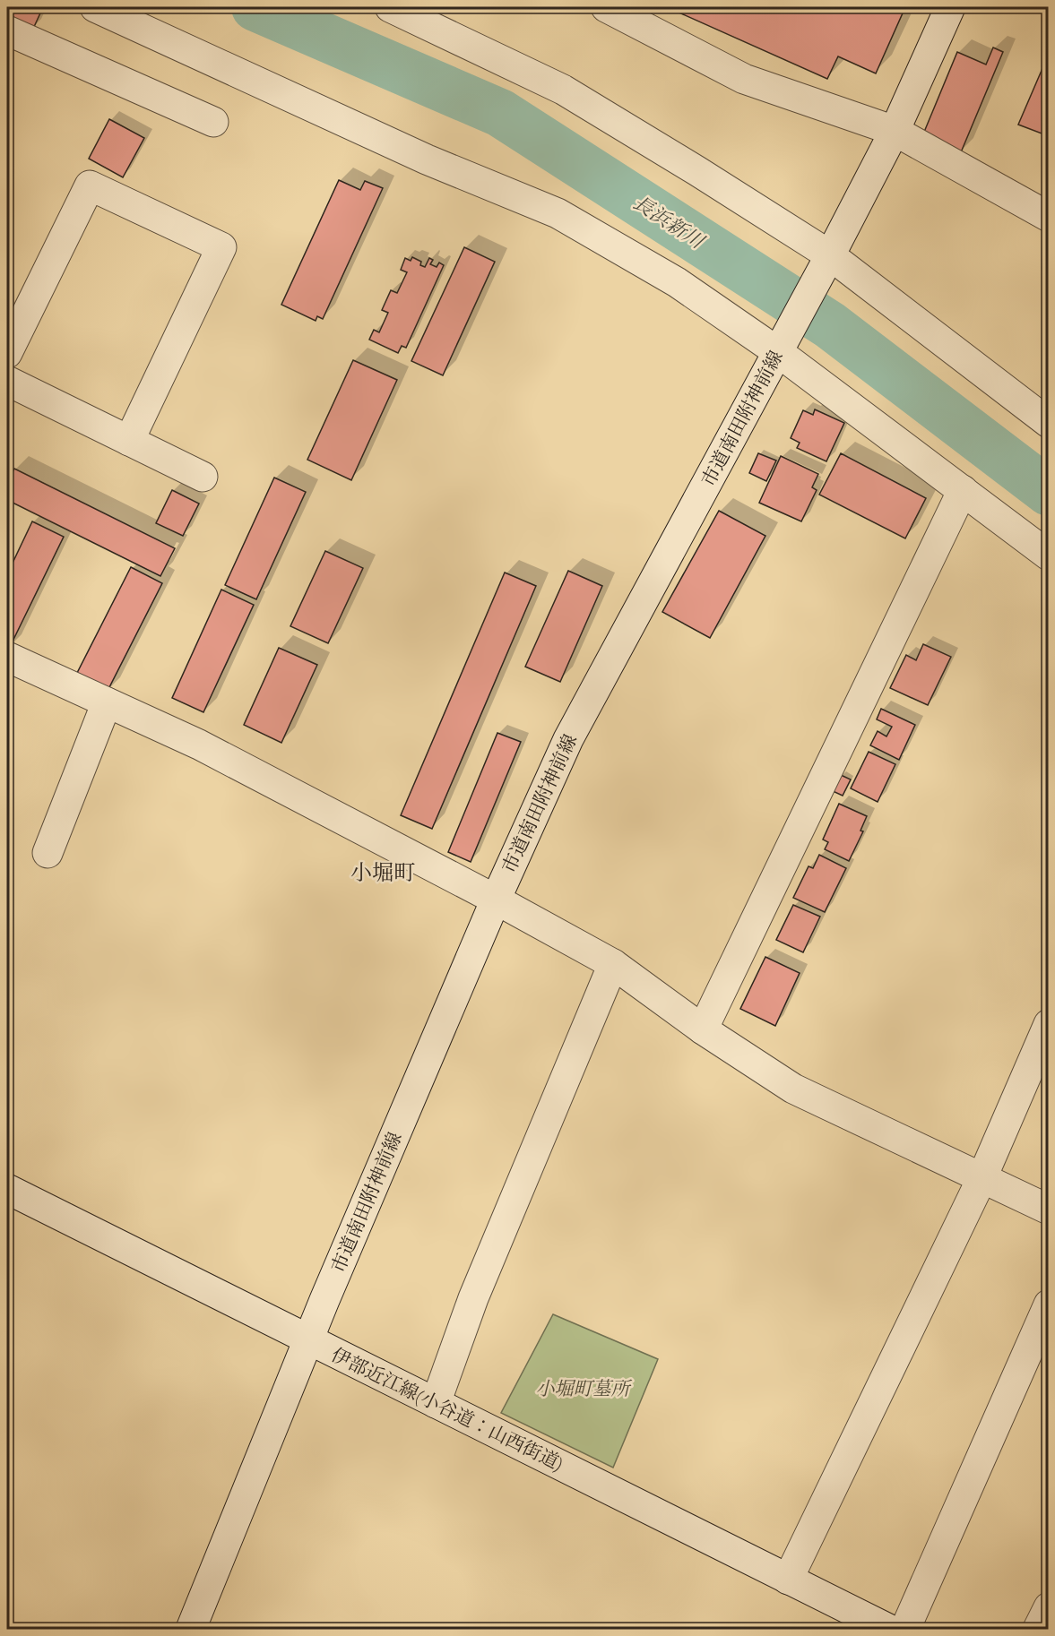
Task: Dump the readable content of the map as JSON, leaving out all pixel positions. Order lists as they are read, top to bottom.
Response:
{
  "streets": {
    "street": ["市道南田附神前線", "伊部近江線(小谷道：山西街道)"]
  },
  "crossings": [
    ["市道南田附神前線", "伊部近江線(小谷道：山西街道)"]
  ],
  "districts": ["小堀町"],
  "water": ["長浜新川"],
  "parks": ["小堀町墓所"]
}
